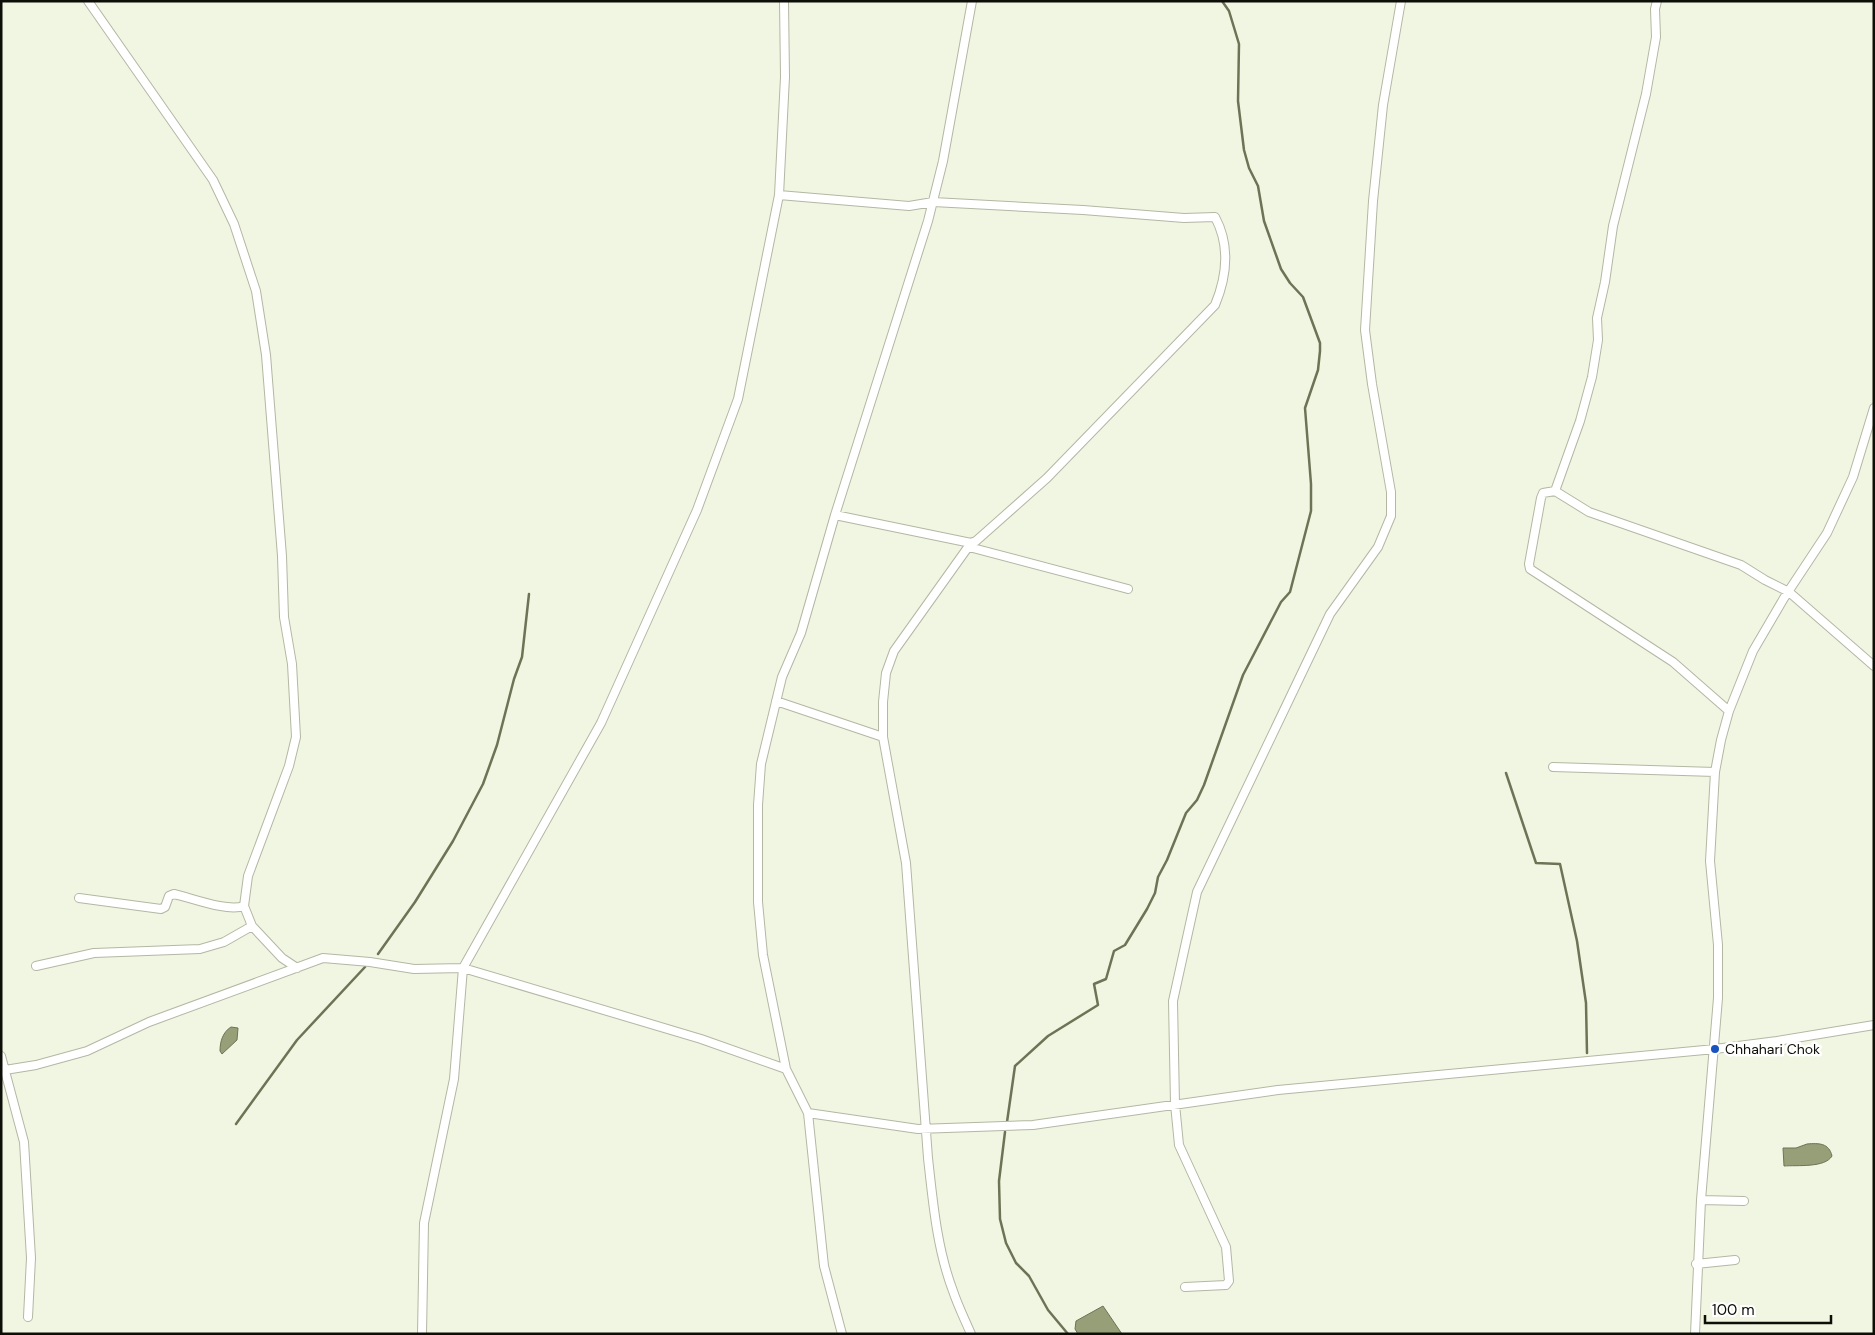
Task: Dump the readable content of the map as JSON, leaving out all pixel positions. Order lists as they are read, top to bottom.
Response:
{
  "places": ["Chhahari Chok"],
  "scale_bar": "100 m"
}
